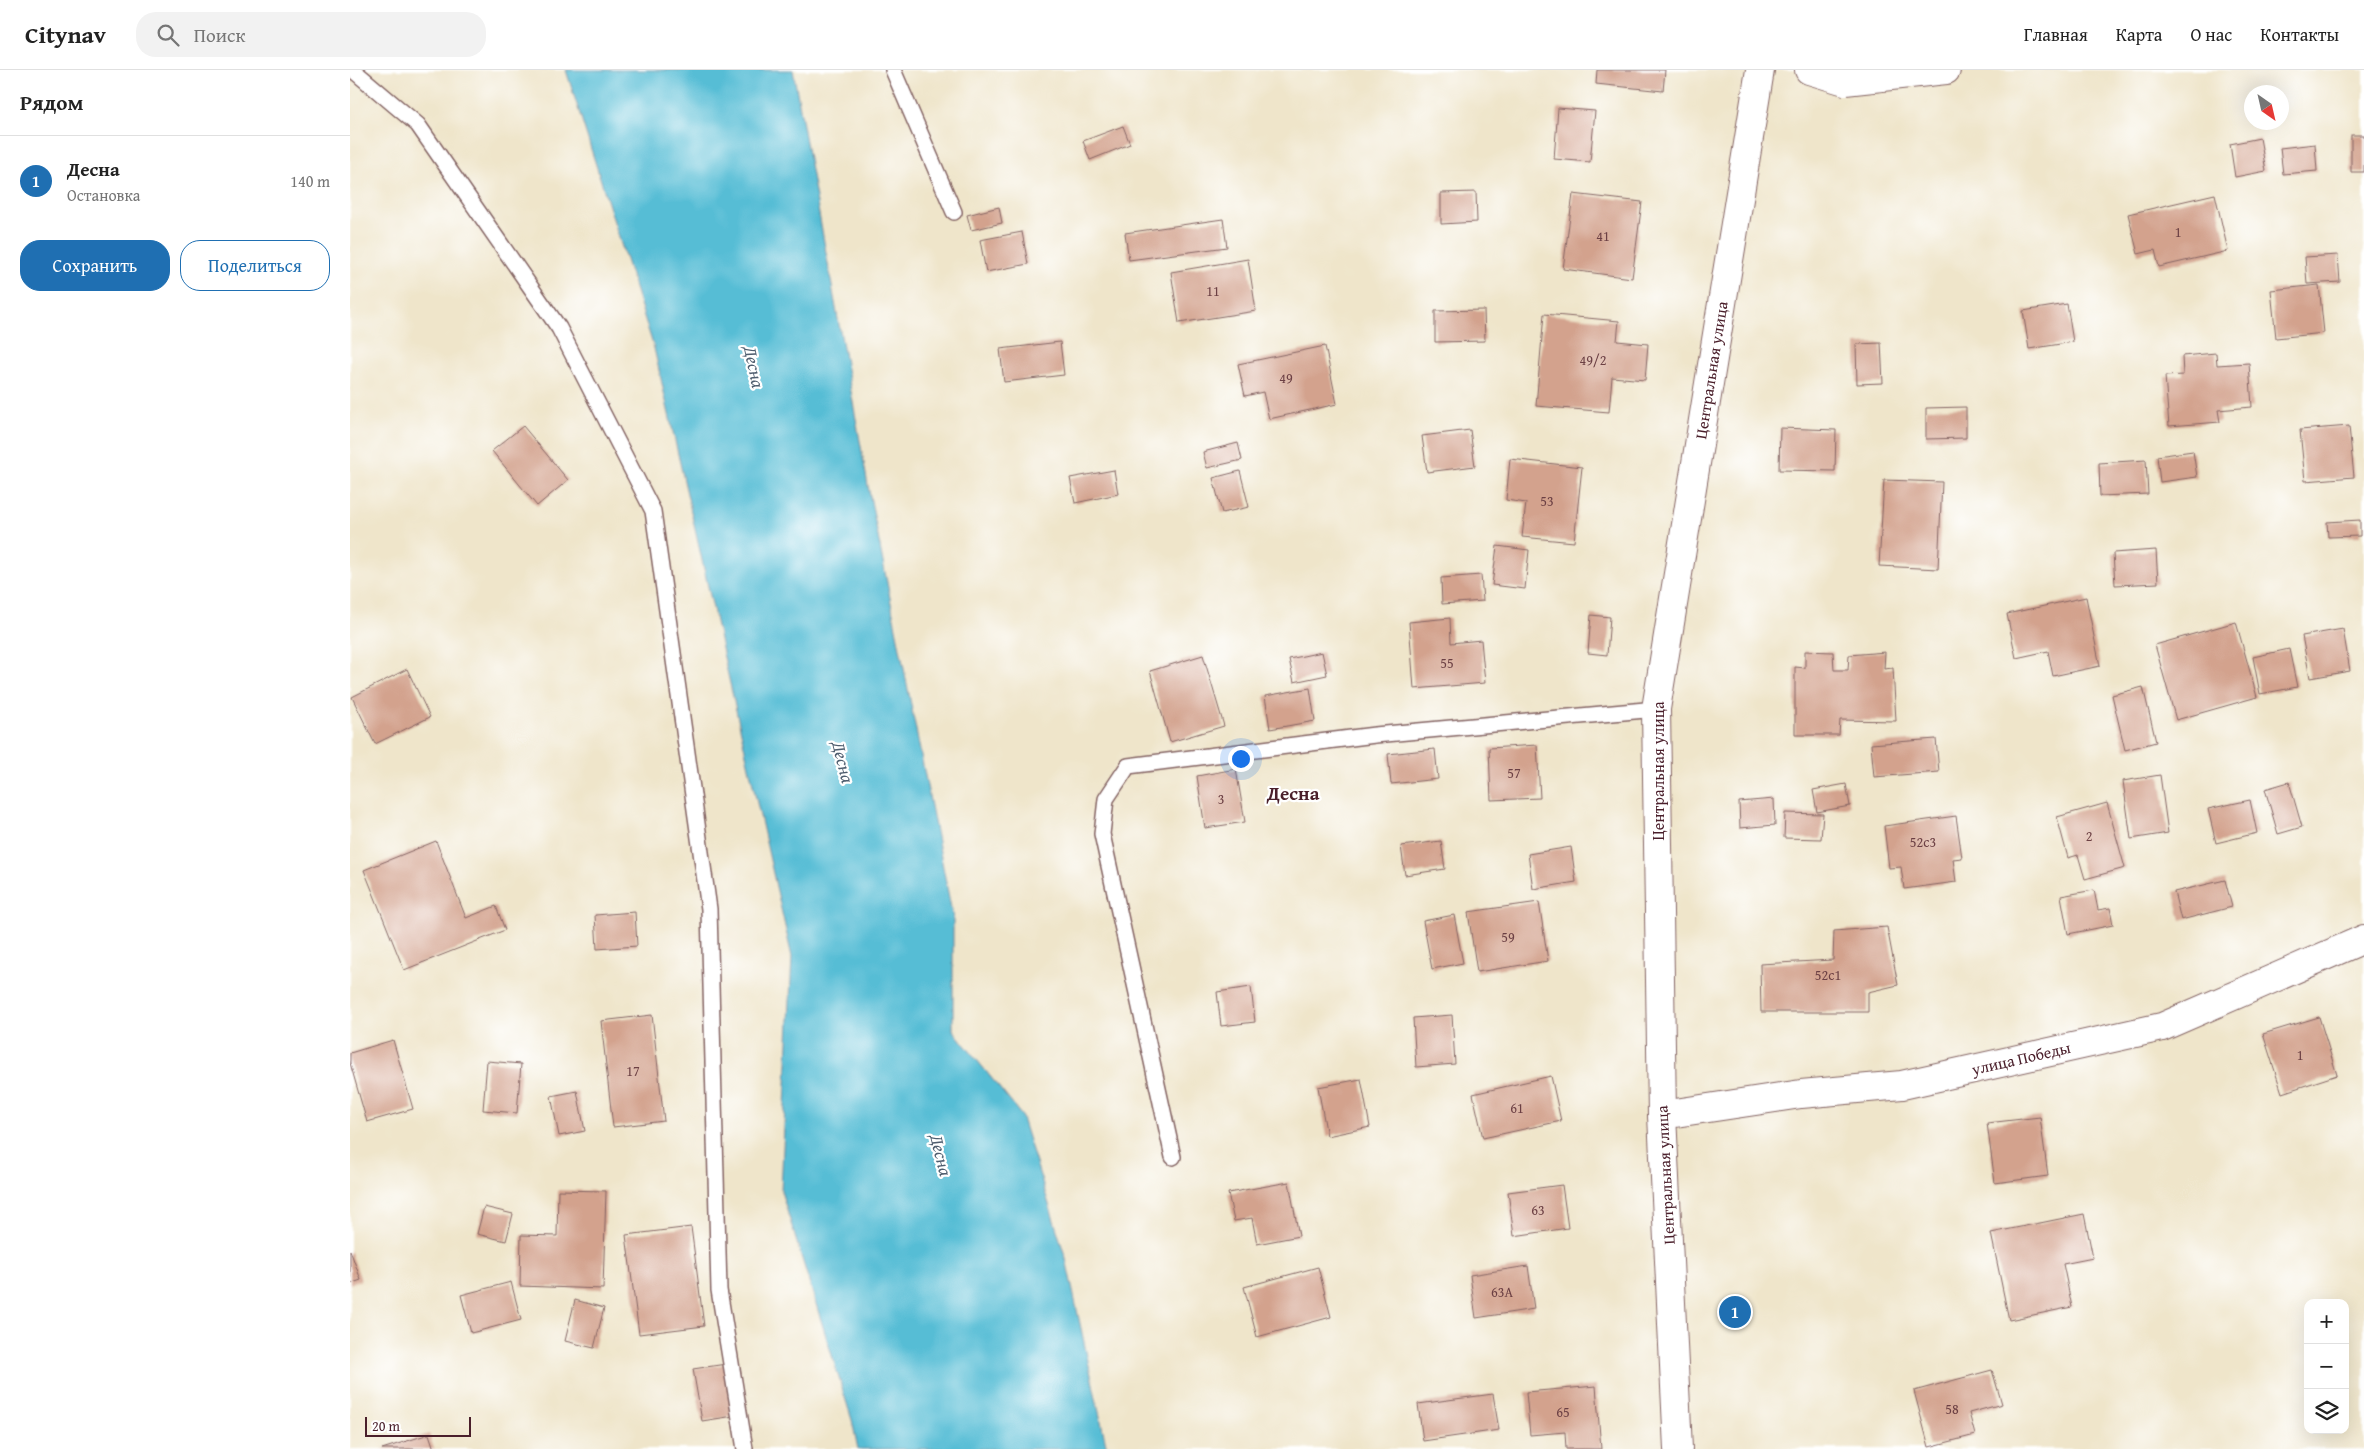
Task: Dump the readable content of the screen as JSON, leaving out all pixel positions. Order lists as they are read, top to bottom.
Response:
{
  "streets": {
    "street": ["Центральная улица", "улица Победы"]
  },
  "crossings": [
    ["Центральная улица", "улица Победы"]
  ],
  "districts": ["Десна"],
  "water": ["Десна"],
  "house_numbers": [
    "1",
    "41",
    "11",
    "49/2",
    "49",
    "53",
    "55",
    "57",
    "3",
    "2",
    "52с3",
    "59",
    "52с1",
    "1",
    "17",
    "61",
    "63",
    "63А",
    "58",
    "65"
  ],
  "scale_bar": "20 m",
  "north": "bottom right",
  "page": {
    "header": "Citynav",
    "search": "Поиск",
    "nav": [
      "Главная",
      "Карта",
      "О нас",
      "Контакты"
    ],
    "heading": "Рядом",
    "list": [
      {
        "mark": "1",
        "name": "Десна",
        "note": "Остановка",
        "value": "140 m"
      }
    ],
    "buttons": ["Сохранить", "Поделиться"],
    "pins": "1",
    "map_buttons": ["+", "−"],
    "scale": "20 m"
  }
}
